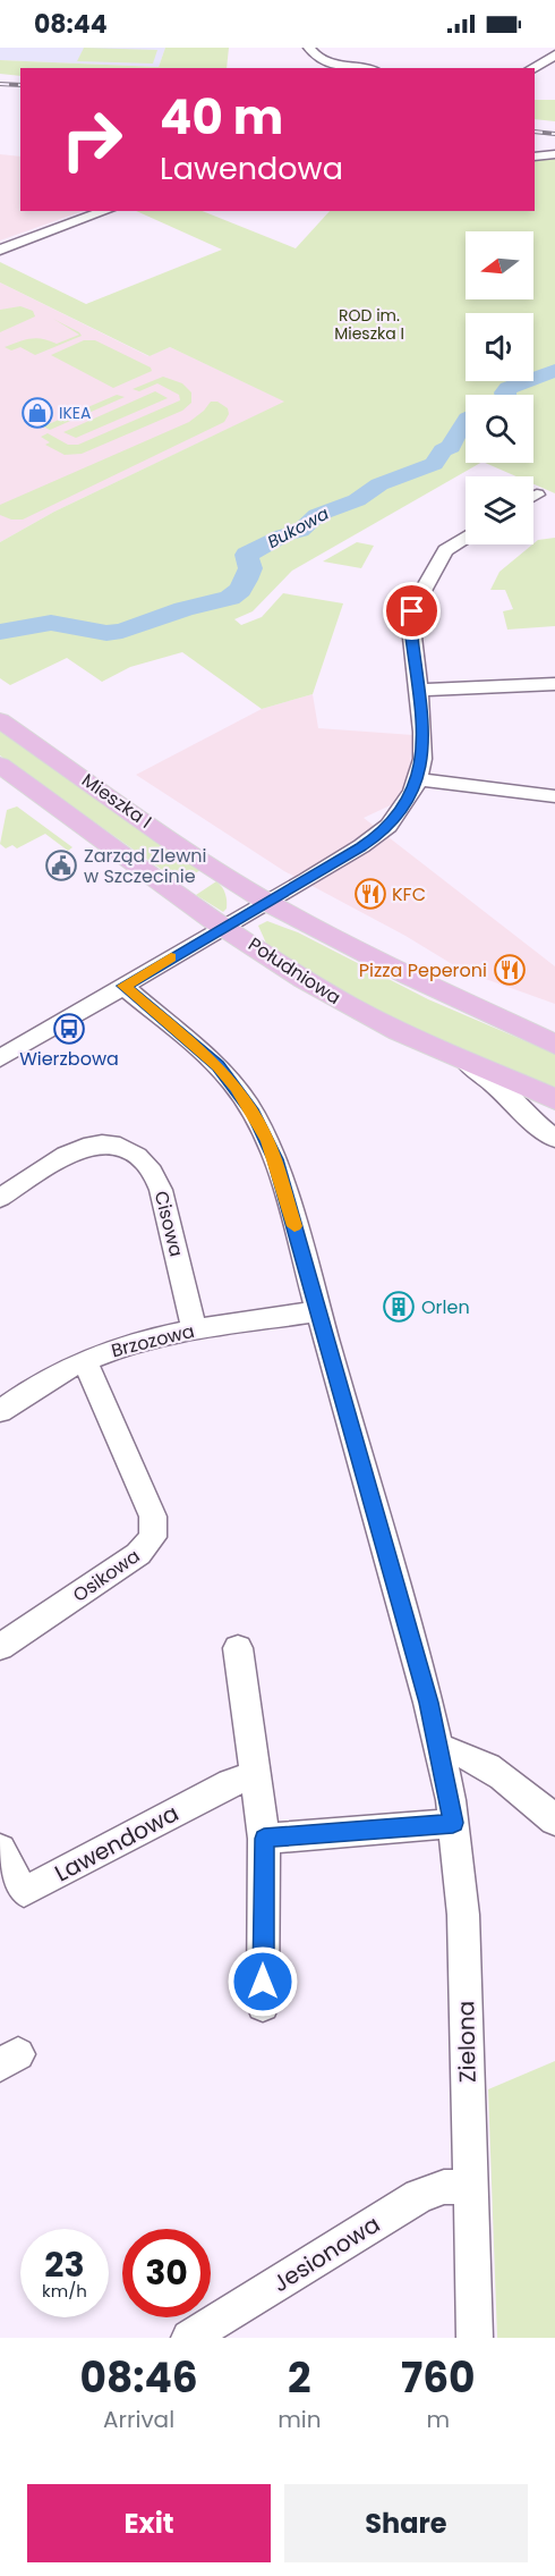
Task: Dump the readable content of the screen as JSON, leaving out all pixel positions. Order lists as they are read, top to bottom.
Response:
{
  "streets": {
    "main road": ["Mieszka I", "Południowa"],
    "street": [
      "Cisowa",
      "Brzozowa",
      "Osikowa",
      "Lawendowa",
      "Zielona",
      "Jesionowa"
    ]
  },
  "crossings": [
    ["Mieszka I", "Południowa"],
    ["Cisowa", "Brzozowa"],
    ["Brzozowa", "Osikowa"],
    ["Brzozowa", "Zielona"],
    ["Zielona", "Jesionowa"]
  ],
  "water": ["Bukowa"],
  "parks": ["ROD im. Mieszka I"],
  "places": {
    "shop": ["IKEA"],
    "public building": ["Zarząd Zlewni w Szczecinie"],
    "restaurant": ["KFC", "Pizza Peperoni"],
    "bus stop": ["Wierzbowa"],
    "building": ["Orlen"]
  },
  "north": "left",
  "page": {
    "status": "08:44",
    "turn": ["40 m", "Lawendowa"],
    "speed": "23 km/h",
    "limit": "30",
    "eta": [
      "08:46",
      "Arrival",
      "2",
      "min",
      "760",
      "m"
    ],
    "buttons": ["Exit", "Share"]
  }
}
